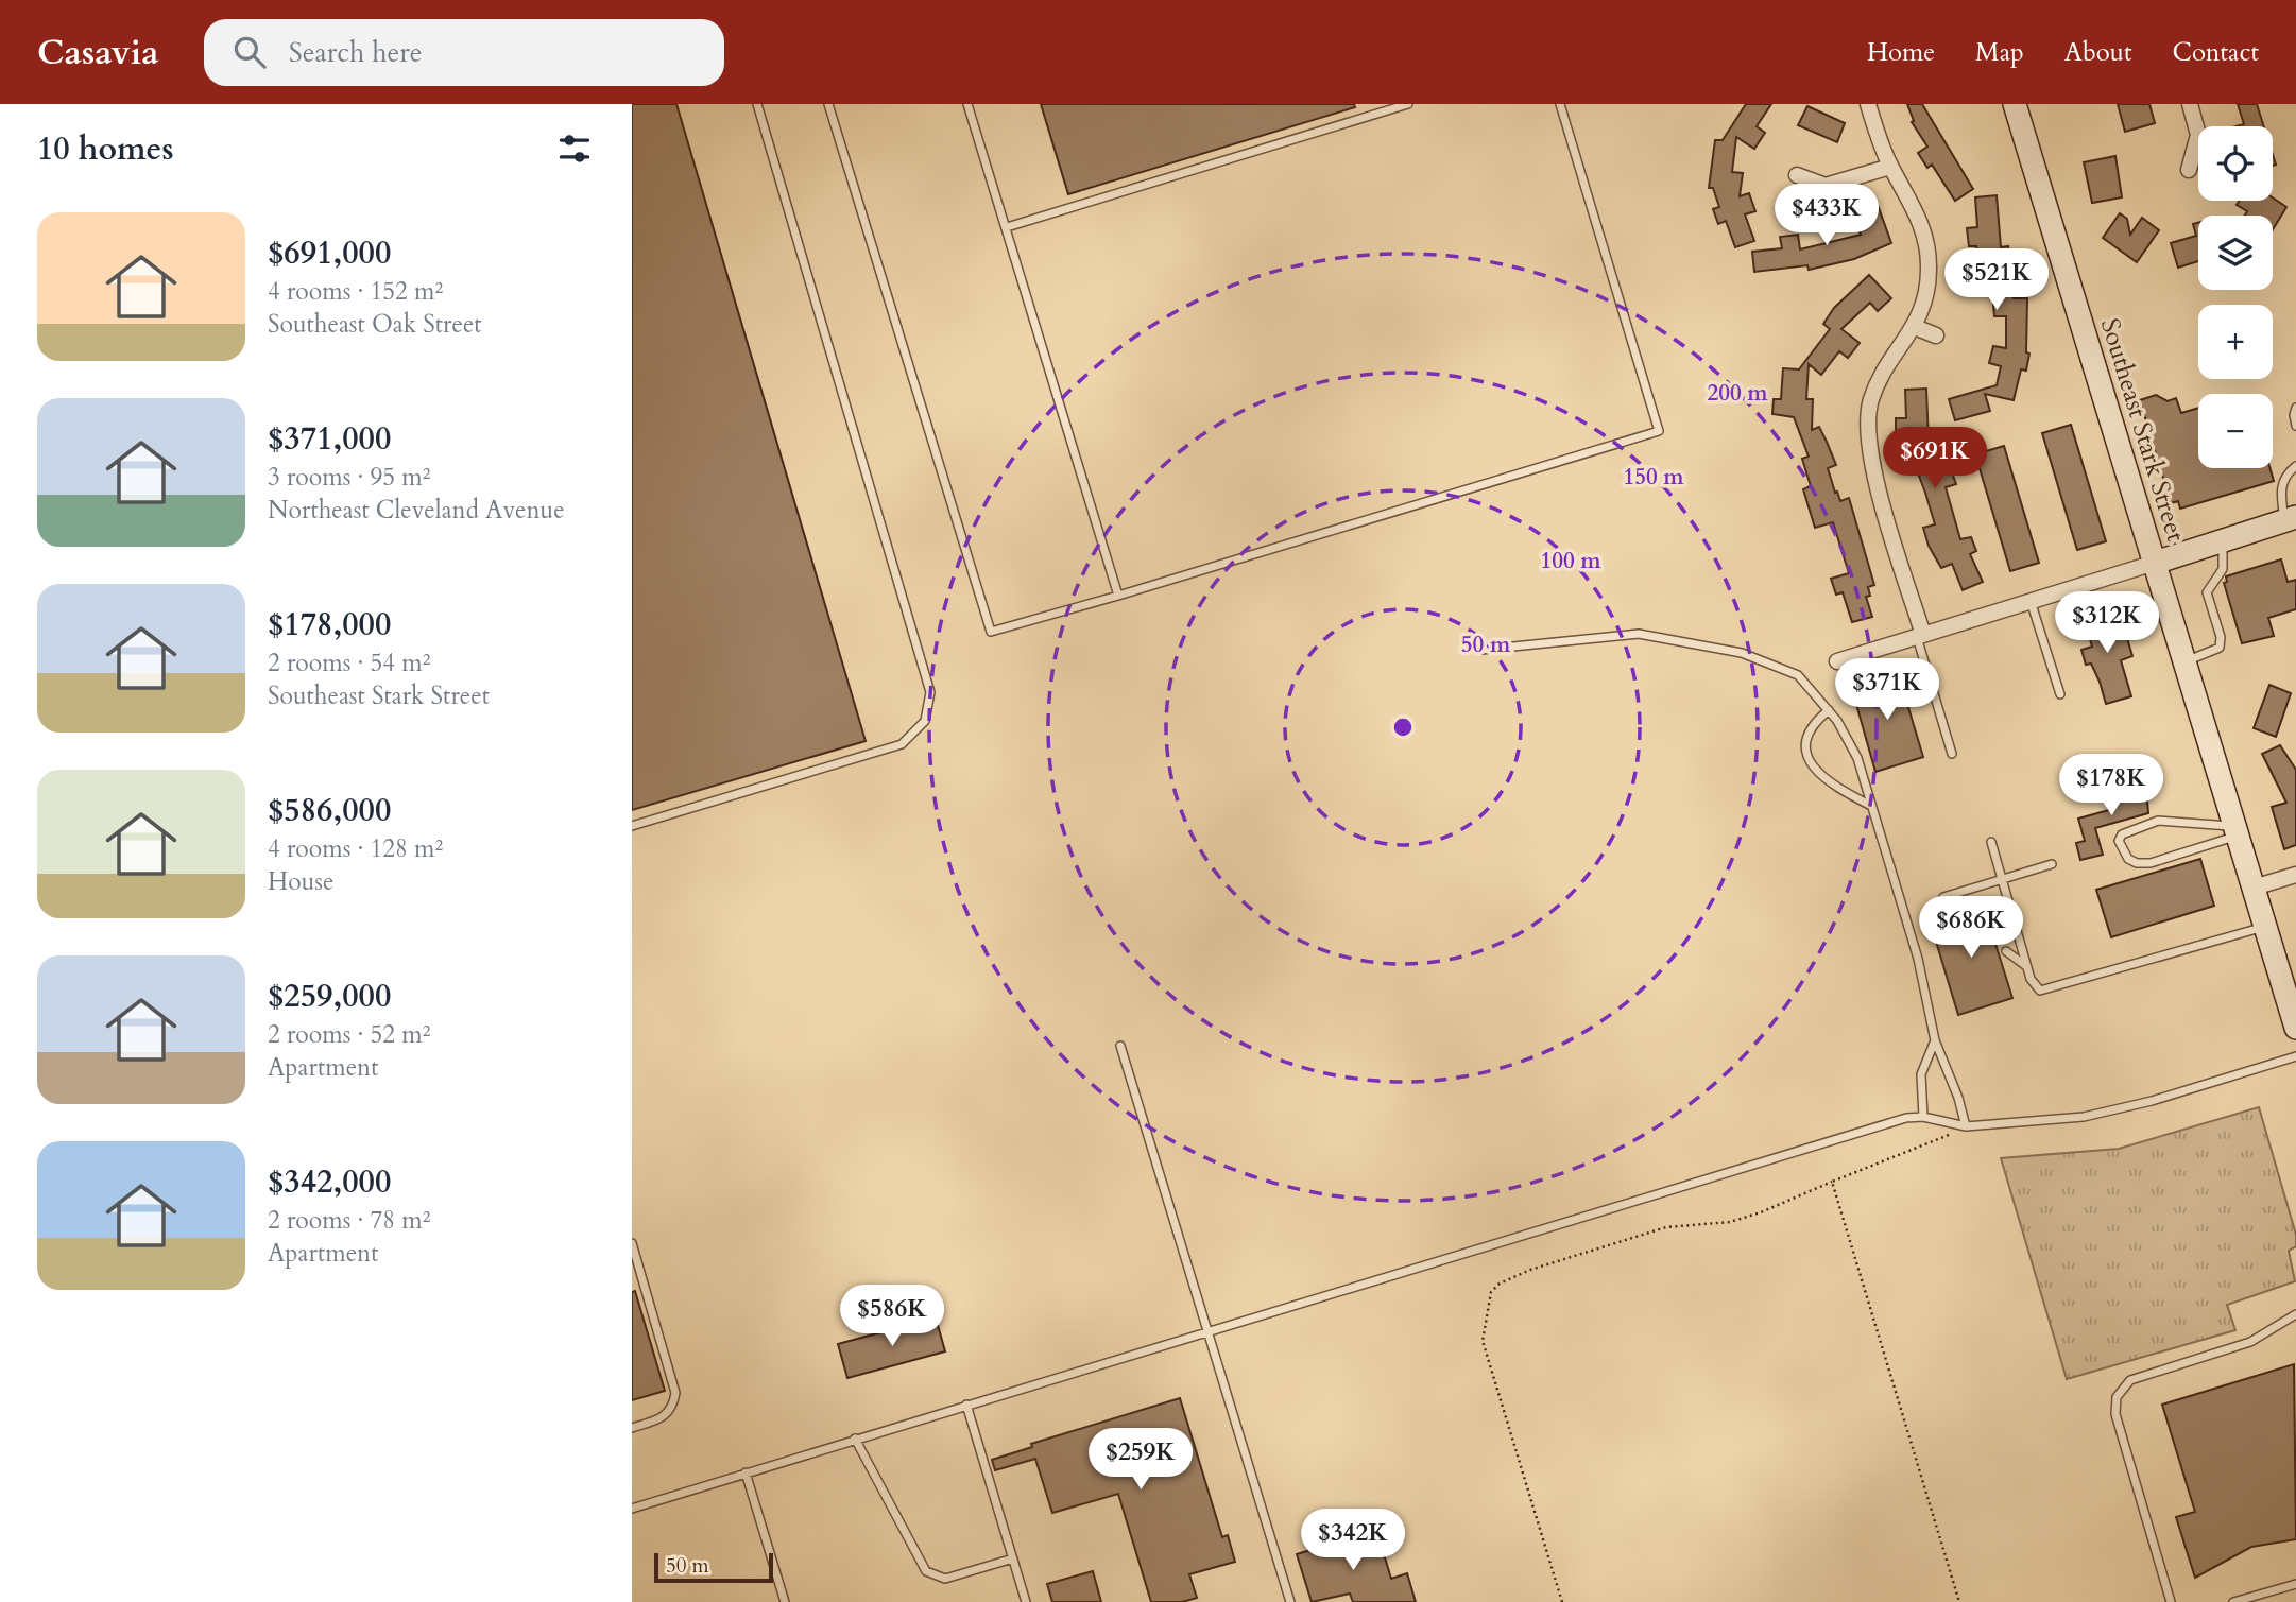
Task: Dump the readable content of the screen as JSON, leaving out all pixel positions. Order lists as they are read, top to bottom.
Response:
{
  "streets": {
    "main road": ["Southeast Stark Street"]
  },
  "scale_bar": "50 m",
  "page": {
    "header": "Casavia",
    "search": "Search here",
    "nav": [
      "Home",
      "Map",
      "About",
      "Contact"
    ],
    "heading": "10 homes",
    "map_buttons": ["+", "−"],
    "price": [
      "$433K",
      "$521K",
      "$691K",
      "$312K",
      "$371K",
      "$178K",
      "$686K",
      "$586K",
      "$259K",
      "$342K"
    ],
    "list": [
      {
        "name": "$691,000",
        "note": "4 rooms · 152 m² · Southeast Oak Street"
      },
      {
        "name": "$371,000",
        "note": "3 rooms · 95 m² · Northeast Cleveland Avenue"
      },
      {
        "name": "$178,000",
        "note": "2 rooms · 54 m² · Southeast Stark Street"
      },
      {
        "name": "$586,000",
        "note": "4 rooms · 128 m² · House"
      },
      {
        "name": "$259,000",
        "note": "2 rooms · 52 m² · Apartment"
      },
      {
        "name": "$342,000",
        "note": "2 rooms · 78 m² · Apartment"
      }
    ],
    "scale": "50 m"
  },
  "rings": [
    "200 m",
    "150 m",
    "100 m",
    "50 m"
  ]
}
